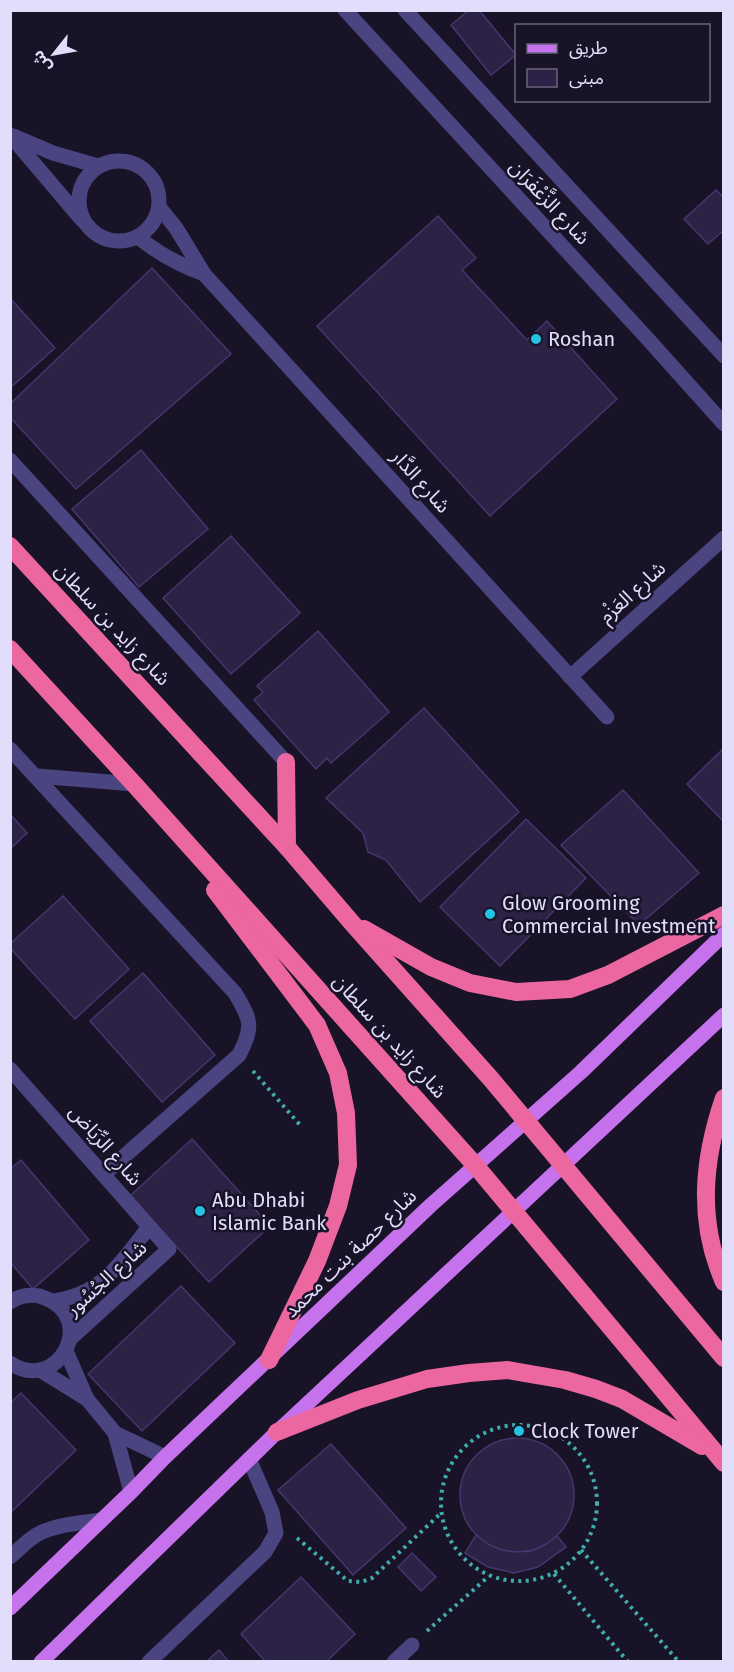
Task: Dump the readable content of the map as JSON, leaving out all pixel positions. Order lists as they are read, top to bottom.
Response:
{
  "streets": {
    "highway": ["شارع زايد بن سلطان"],
    "main road": ["شارع حصة بنت محمد"],
    "street": [
      "شارع الزَّعْفَرَان",
      "شارع الدَّار",
      "شارع العَزْم",
      "شارع الرِّيَاض",
      "شارع الجُسُور"
    ]
  },
  "crossings": [
    ["شارع الدَّار", "شارع العَزْم"],
    ["شارع زايد بن سلطان", "شارع حصة بنت محمد"],
    ["شارع الرِّيَاض", "شارع الجُسُور"]
  ],
  "places": [
    "Roshan",
    "Glow Grooming Commercial Investment",
    "Abu Dhabi Islamic Bank",
    "Clock Tower"
  ],
  "legend": ["طريق", "مبنى"],
  "north": "bottom left"
}
